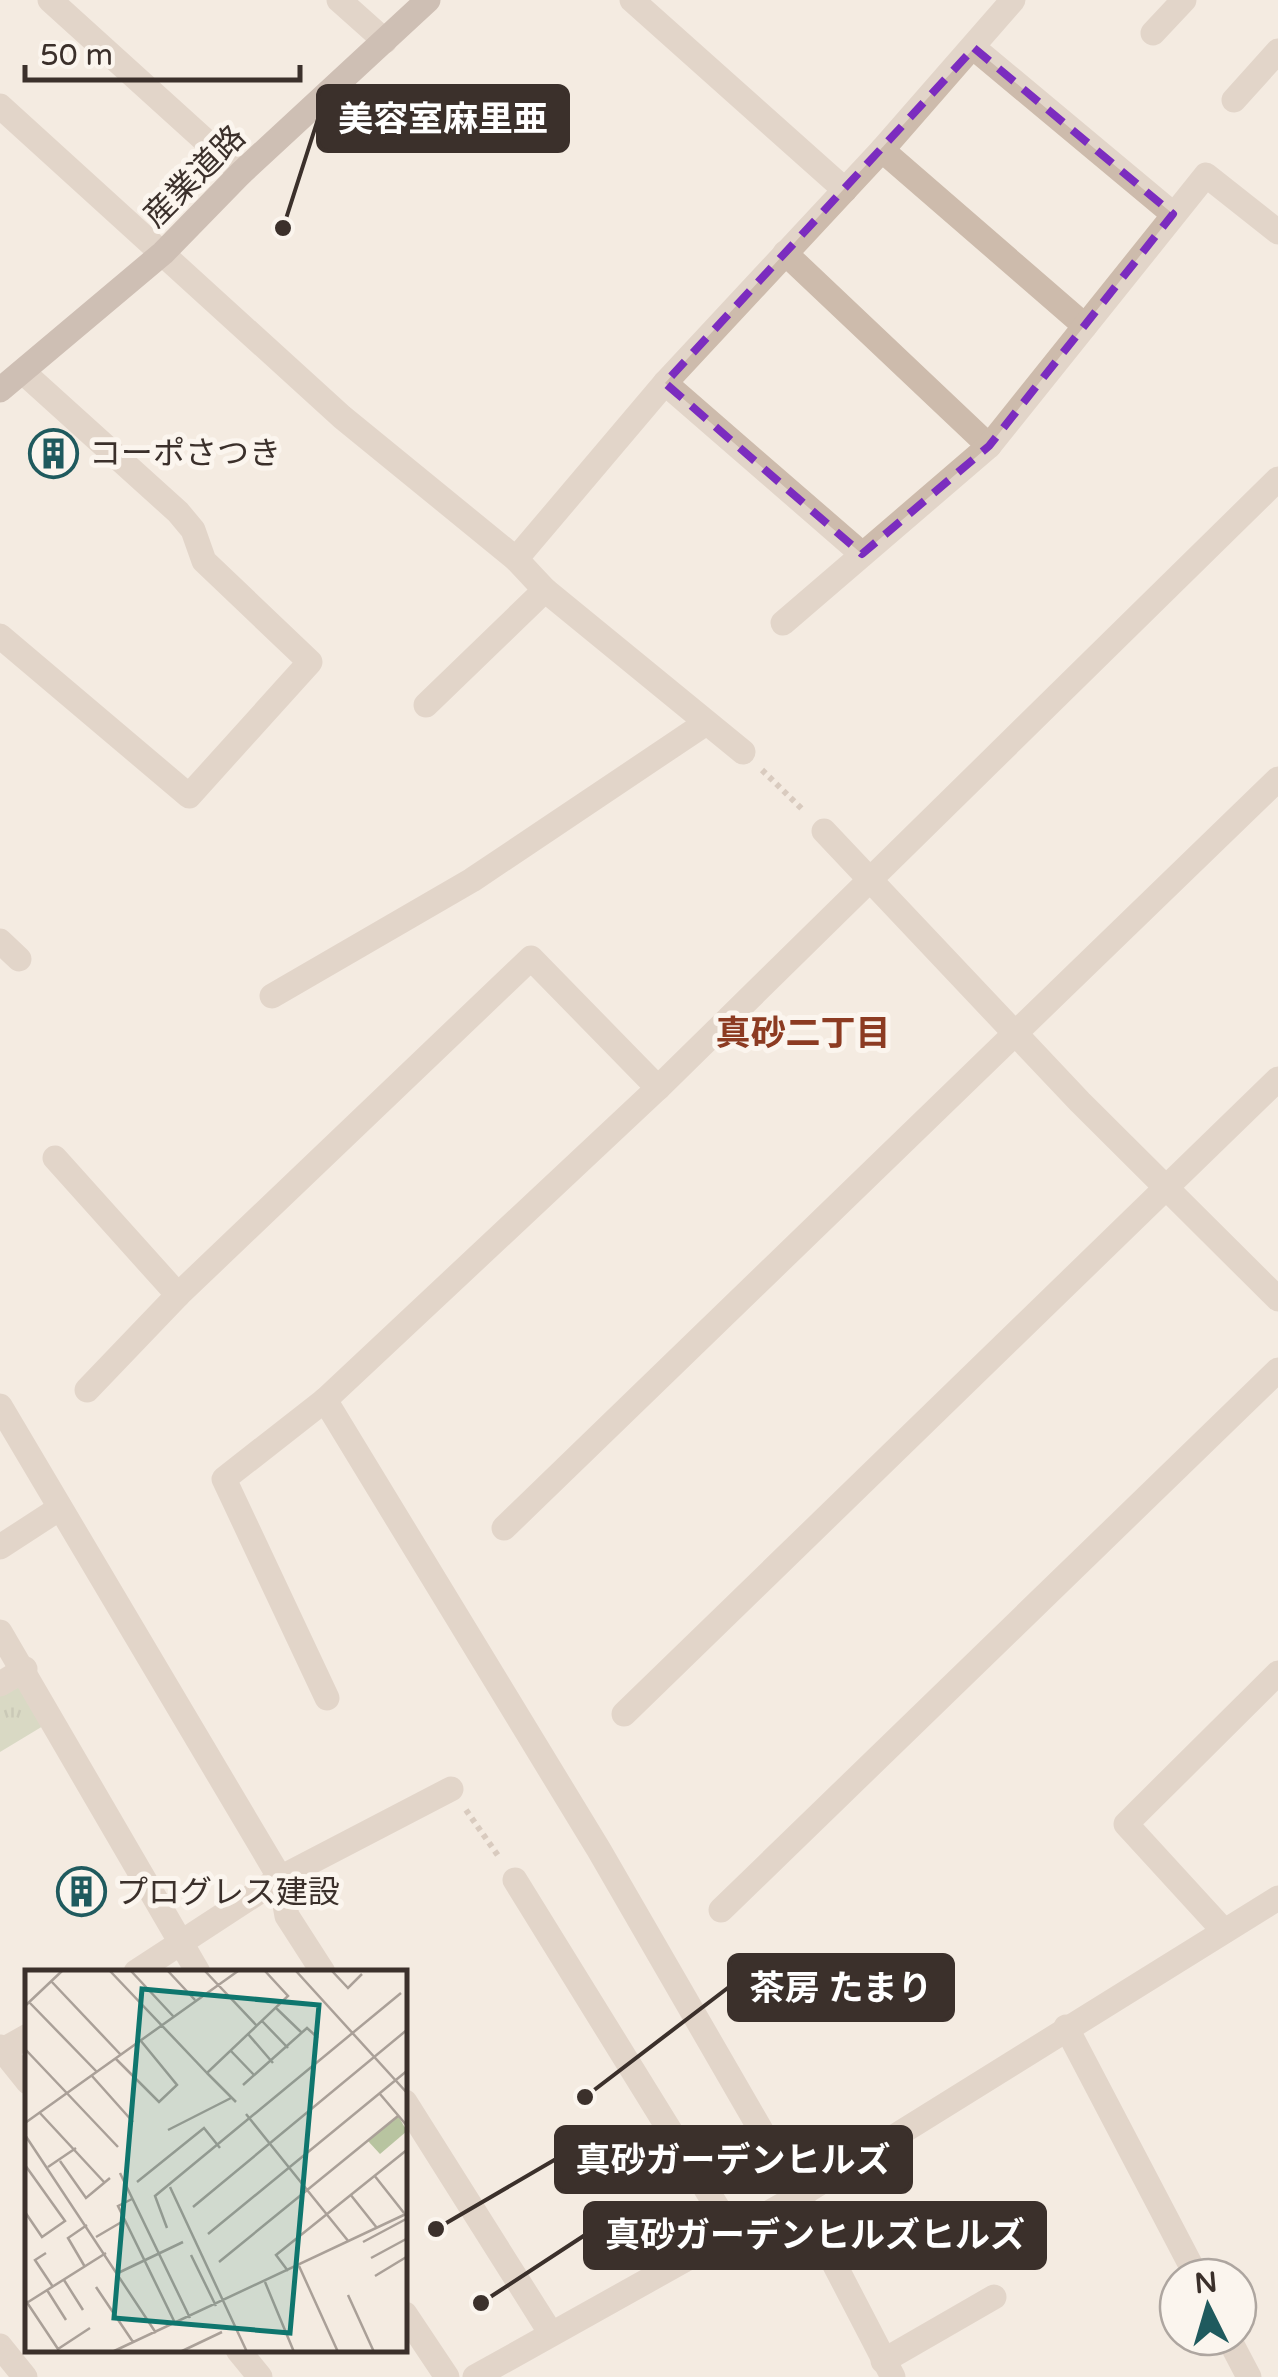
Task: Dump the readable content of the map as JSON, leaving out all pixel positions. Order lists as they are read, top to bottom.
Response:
{
  "streets": {
    "street": ["産業道路"]
  },
  "districts": ["真砂二丁目"],
  "places": {
    "other": [
      "美容室麻里亜",
      "茶房 たまり",
      "真砂ガーデンヒルズ",
      "真砂ガーデンヒルズヒルズ"
    ],
    "building": ["コーポさつき", "プログレス建設"]
  },
  "scale_bar": "50 m",
  "north": "top"
}
